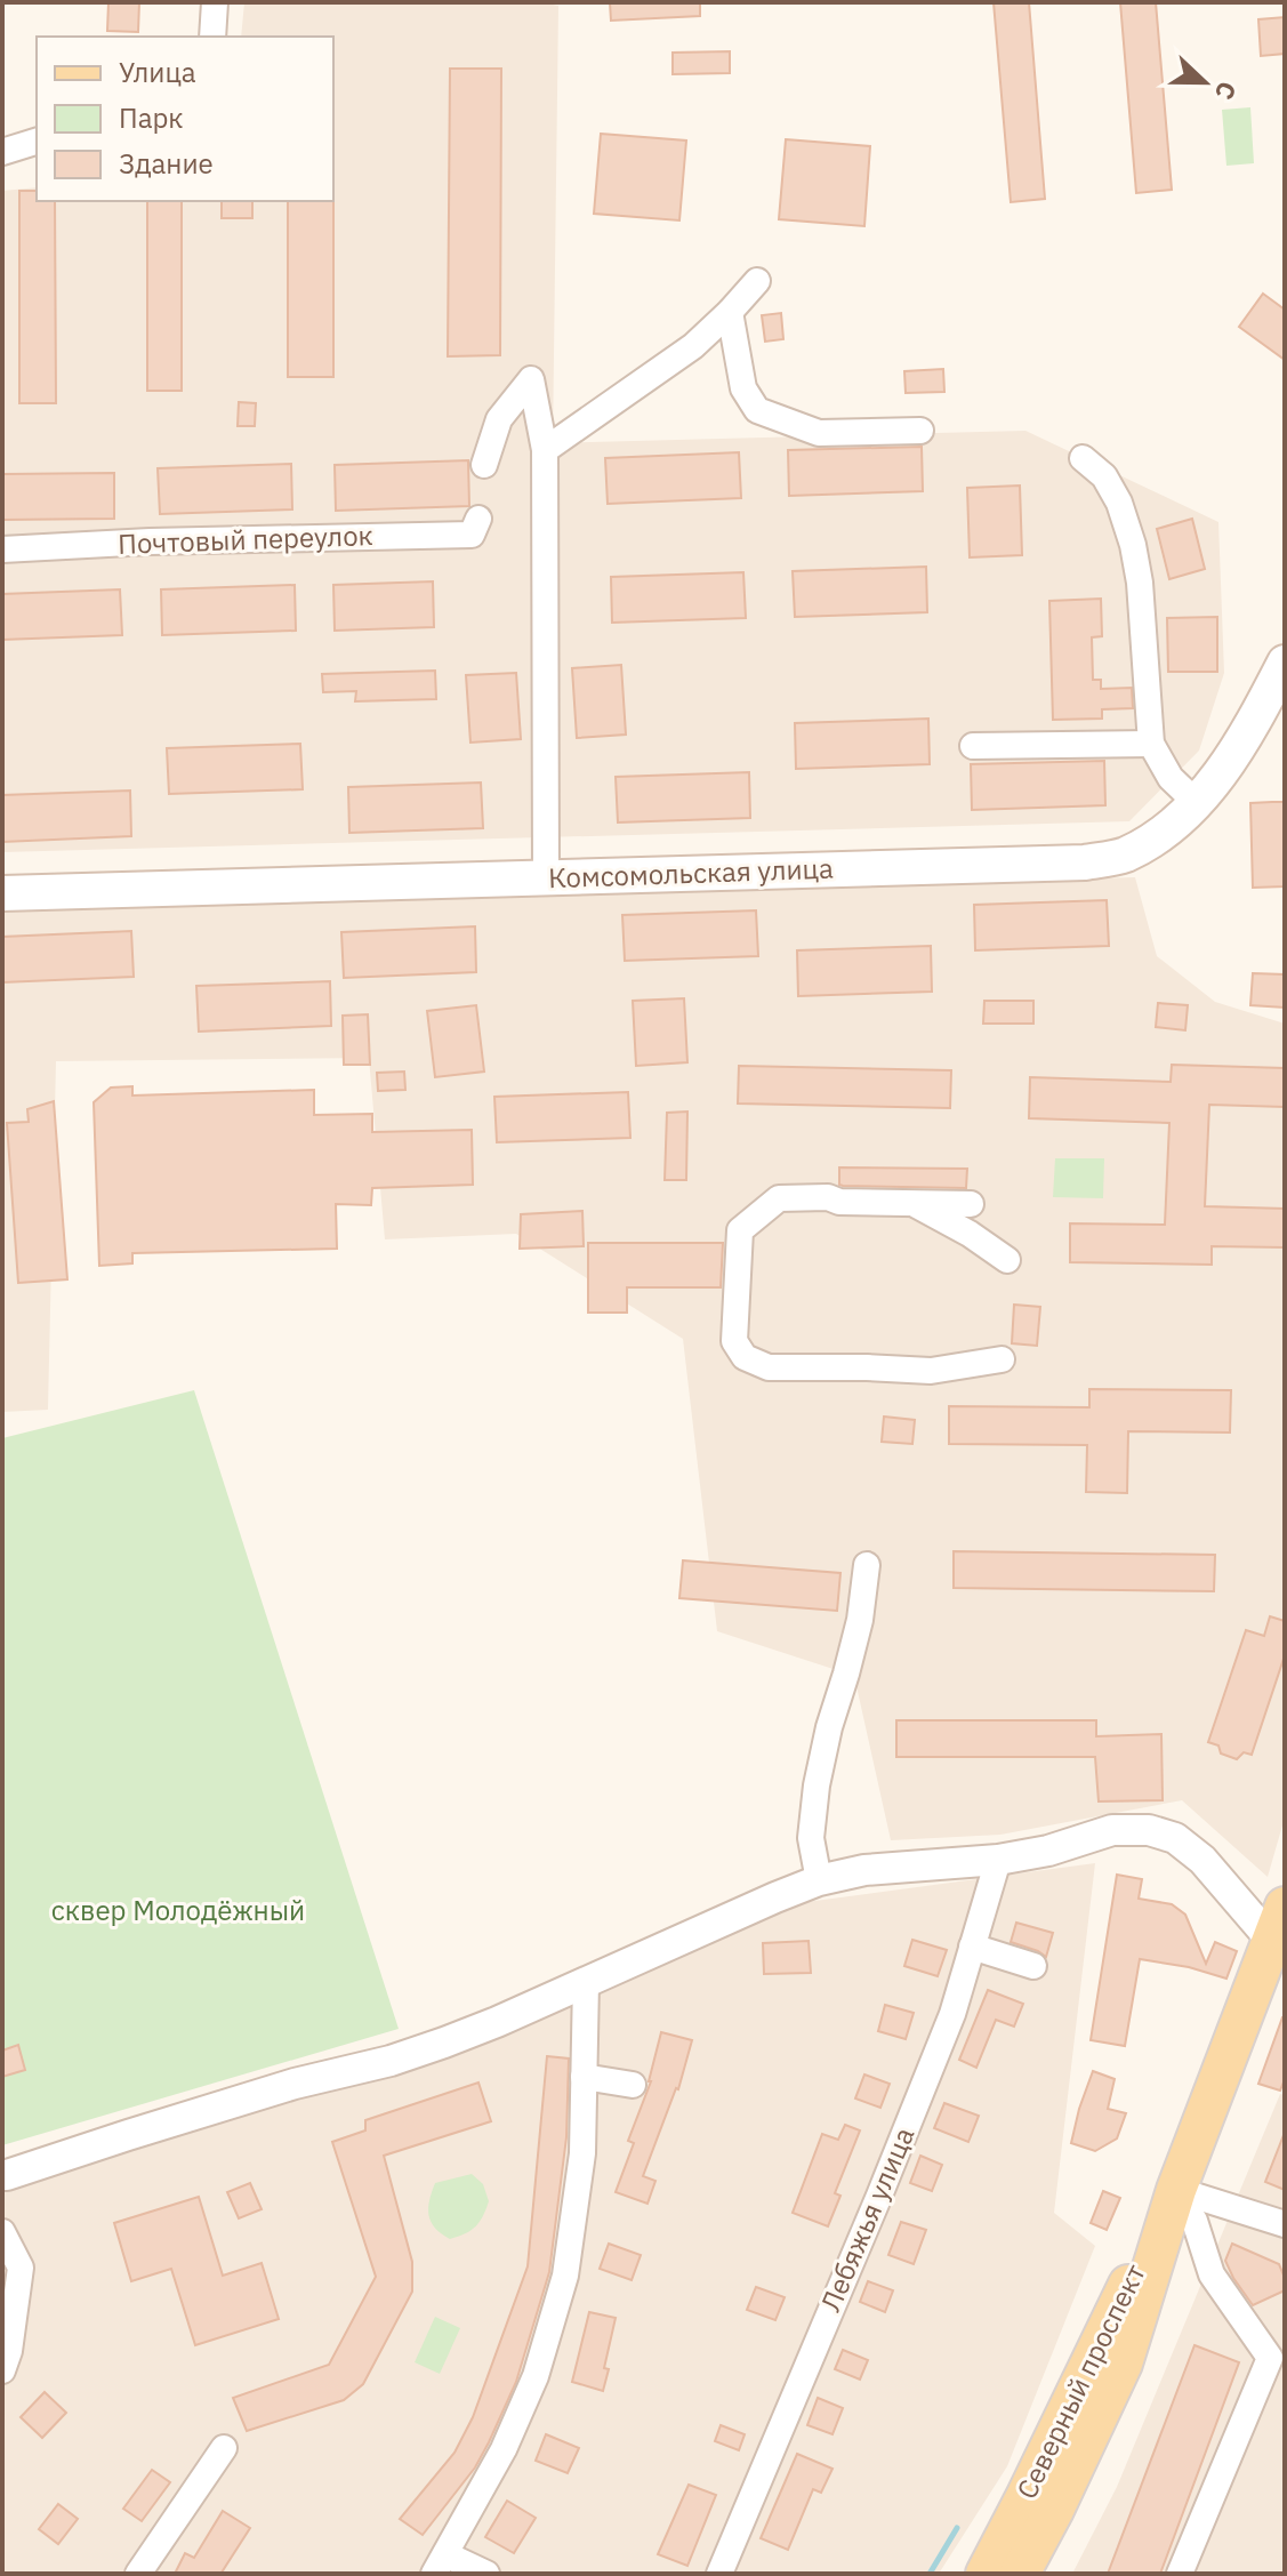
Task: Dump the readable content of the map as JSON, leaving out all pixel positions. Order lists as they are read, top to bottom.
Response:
{
  "streets": {
    "main road": ["Комсомольская улица", "Северный проспект"],
    "street": ["Почтовый переулок", "Лебяжья улица"]
  },
  "parks": ["сквер Молодёжный"],
  "legend": ["Улица", "Парк", "Здание"],
  "north": "right"
}
